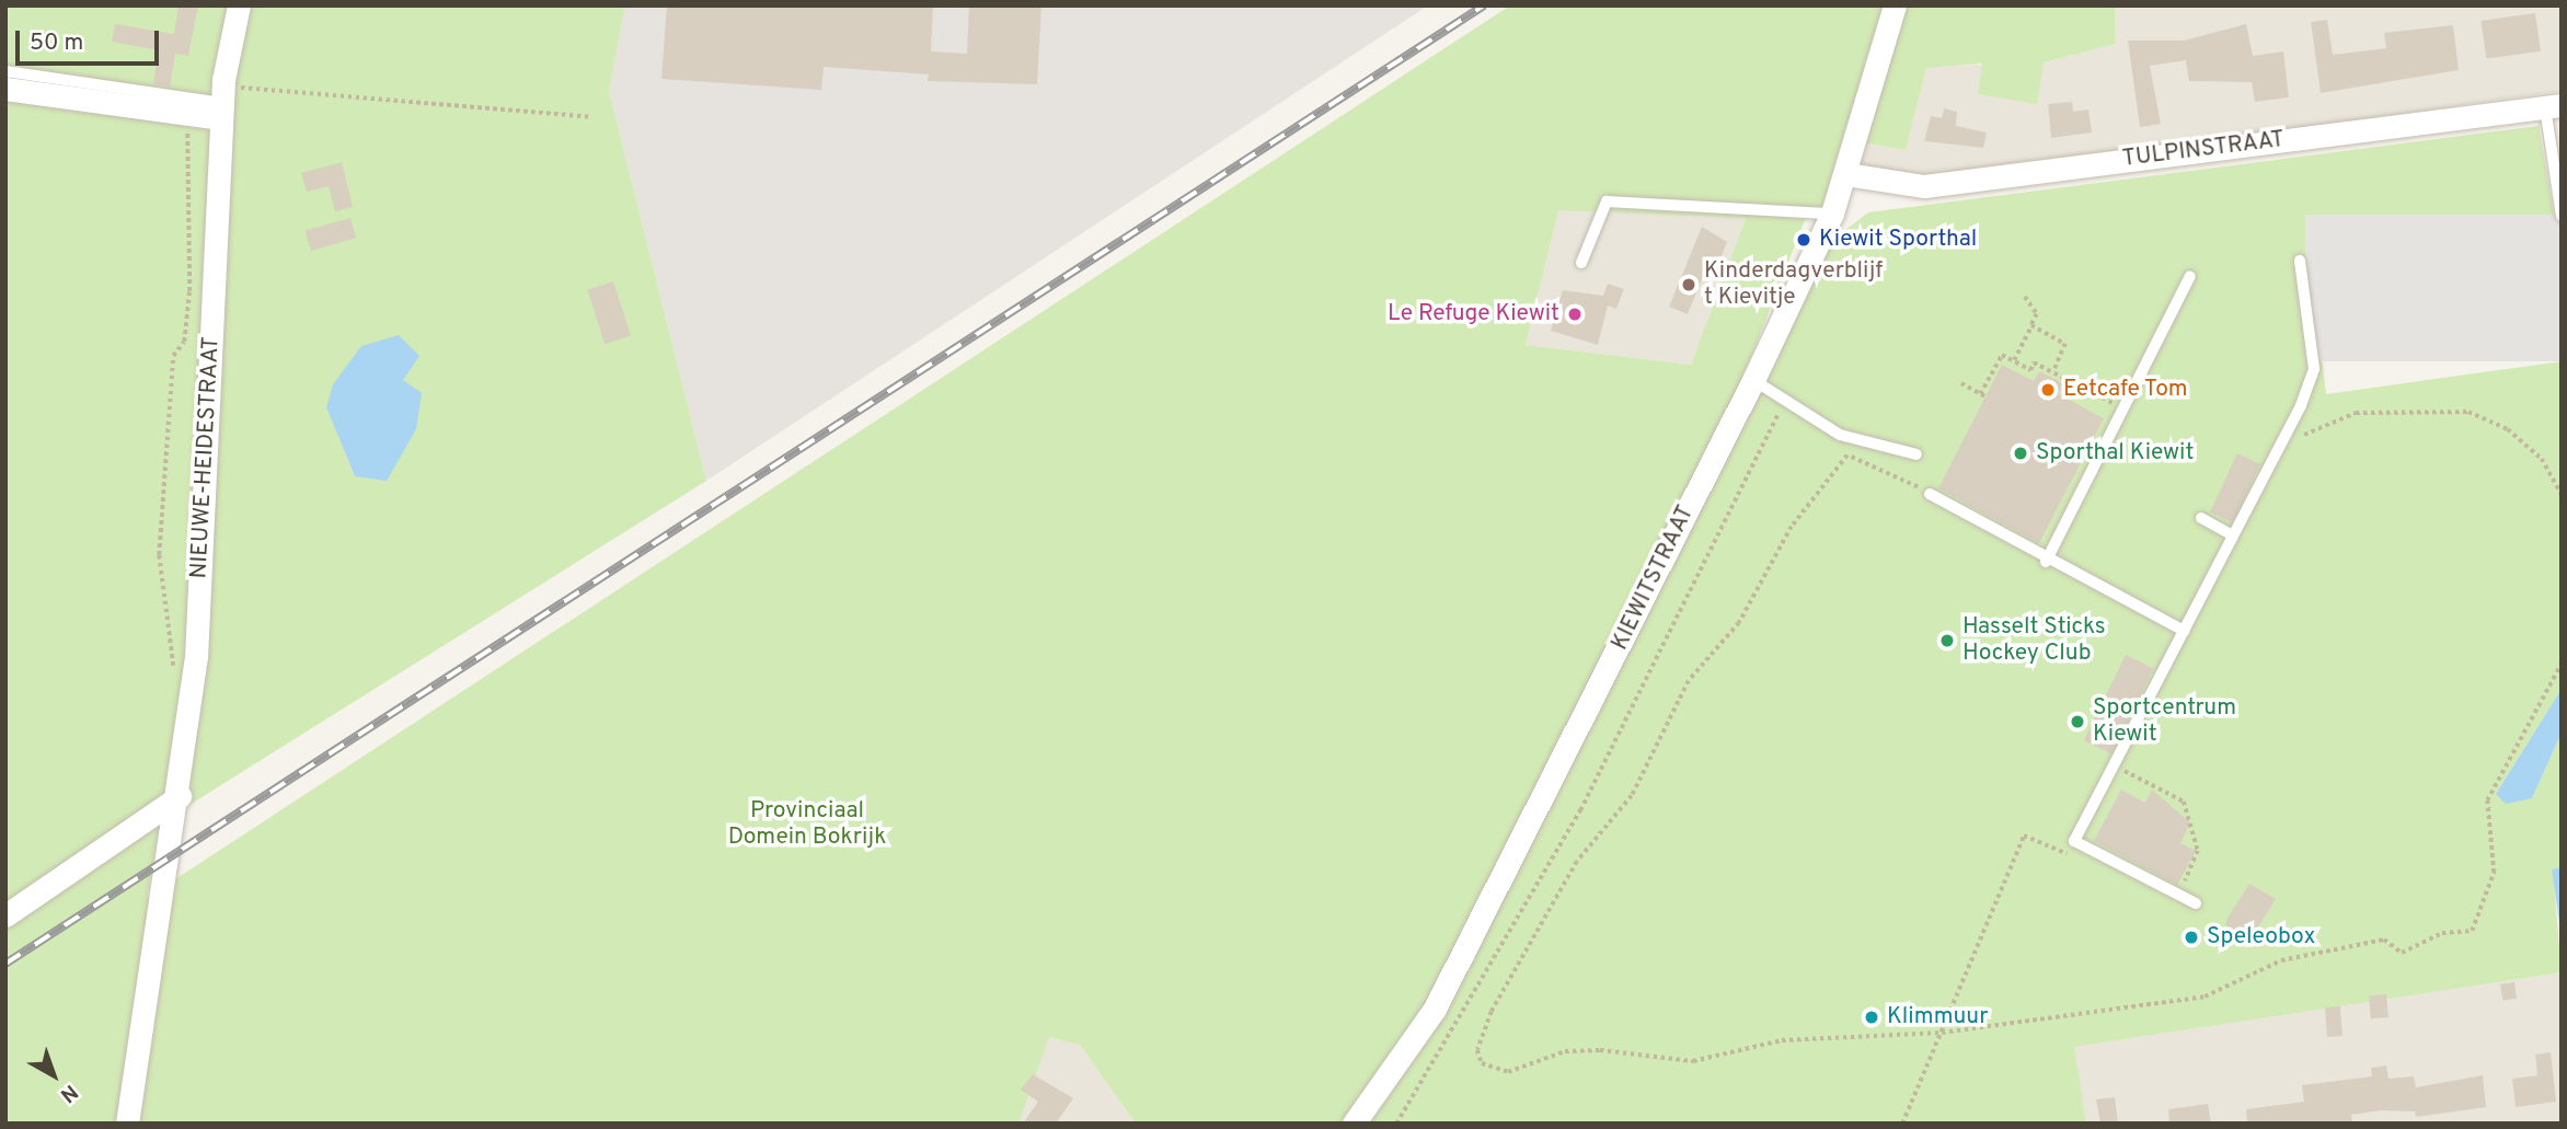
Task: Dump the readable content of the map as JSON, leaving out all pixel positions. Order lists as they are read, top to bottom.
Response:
{
  "streets": {
    "street": ["TULPINSTRAAT", "NIEUWE-HEIDESTRAAT", "KIEWITSTRAAT"]
  },
  "crossings": [
    ["TULPINSTRAAT", "KIEWITSTRAAT"]
  ],
  "parks": ["Provinciaal Domein Bokrijk"],
  "places": [
    "Kiewit Sporthal",
    "Kinderdagverblijf t Kievitje",
    "Le Refuge Kiewit",
    "Eetcafe Tom",
    "Sporthal Kiewit",
    "Hasselt Sticks Hockey Club",
    "Sportcentrum Kiewit",
    "Speleobox",
    "Klimmuur"
  ],
  "scale_bar": "50 m",
  "north": "bottom right"
}
